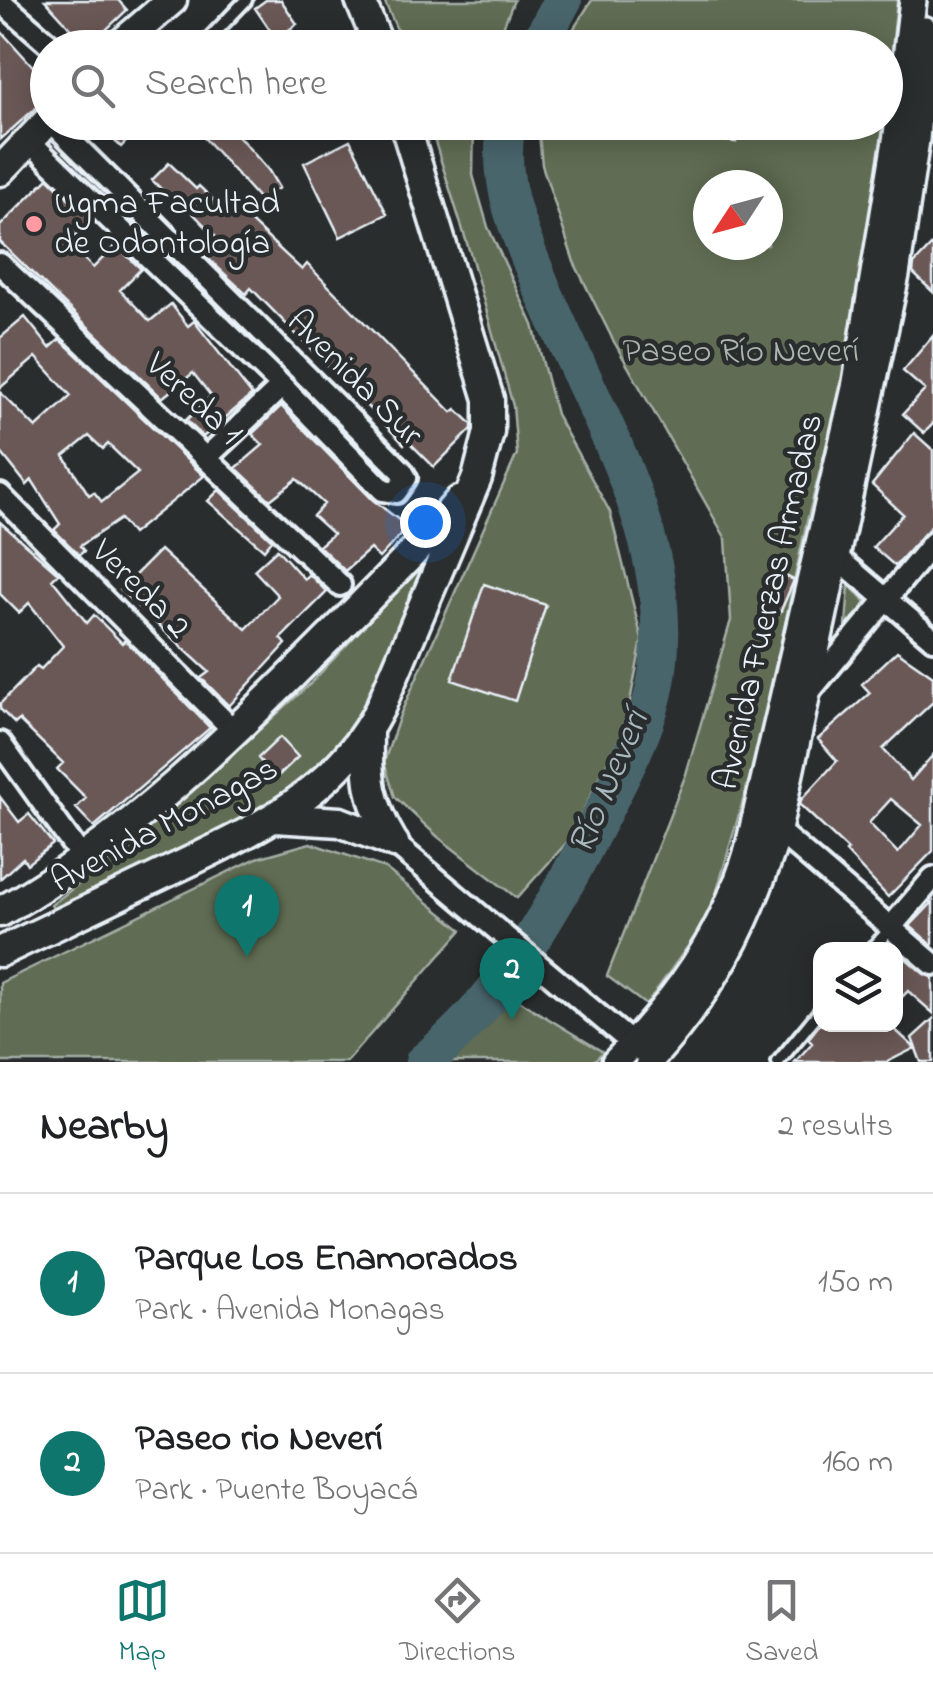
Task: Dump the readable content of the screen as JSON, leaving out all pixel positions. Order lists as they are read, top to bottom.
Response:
{
  "streets": {
    "main road": ["Avenida Monagas"],
    "street": [
      "Avenida Sur",
      "Vereda 1",
      "Vereda 2",
      "Avenida Fuerzas Armadas"
    ]
  },
  "crossings": [
    ["Vereda 2", "Avenida Monagas"]
  ],
  "water": ["Río Neverí"],
  "parks": ["Paseo Río Neverí"],
  "places": ["Ugma Facultad de Odontología"],
  "north": "bottom left",
  "page": {
    "search": "Search here",
    "pins": ["1", "2"],
    "heading": ["Nearby", "2 results"],
    "list": [
      {
        "mark": "1",
        "name": "Parque Los Enamorados",
        "note": "Park · Avenida Monagas",
        "value": "150 m"
      },
      {
        "mark": "2",
        "name": "Paseo rio Neverí",
        "note": "Park · Puente Boyacá",
        "value": "160 m"
      }
    ],
    "nav": ["Map", "Directions", "Saved"]
  }
}
